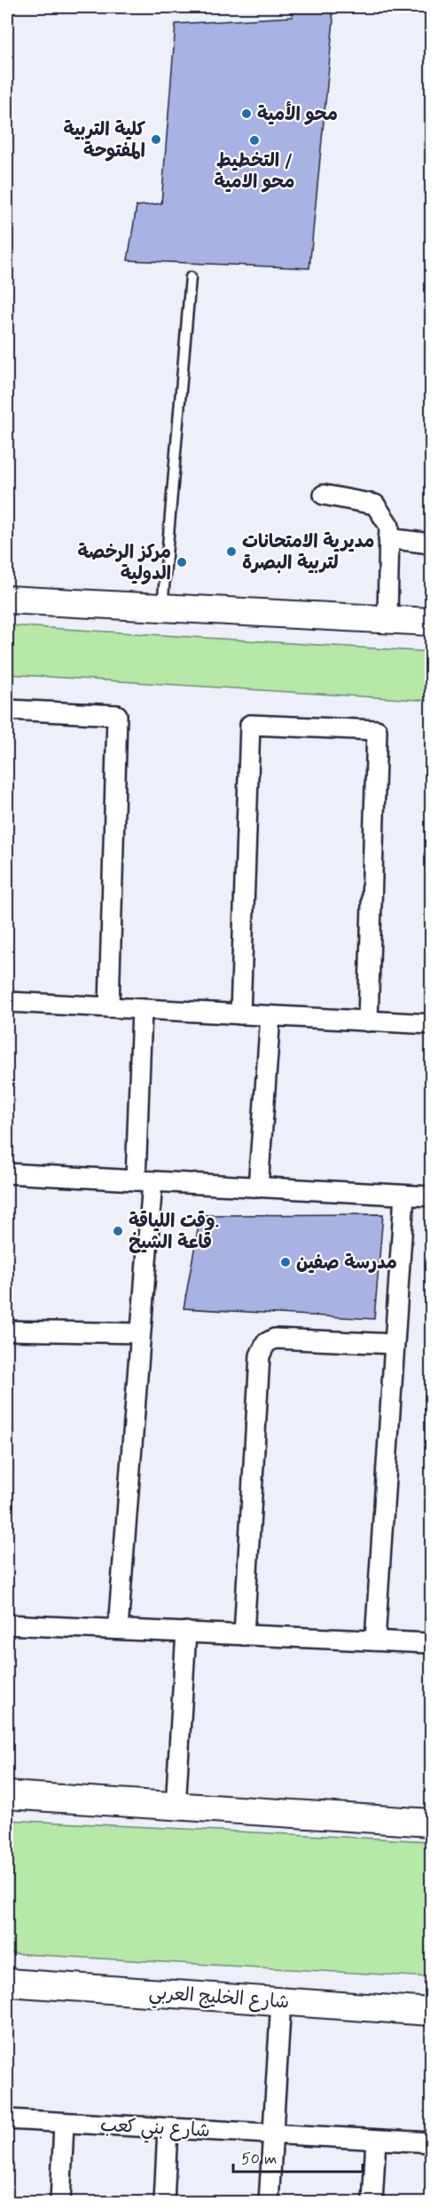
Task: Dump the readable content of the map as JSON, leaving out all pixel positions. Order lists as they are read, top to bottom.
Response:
{
  "streets": {
    "main road": ["شارع الخليج العربي"],
    "street": ["شارع بني كعب"]
  },
  "places": [
    "محو الأمية",
    "كلية التربية المفتوحة",
    "التخطيط / محو الامية",
    "مديرية الامتحانات لتربية البصرة",
    "مركز الرخصة الدولية",
    "وقت اللياقة. قاعة الشيخ",
    "مدرسة صفين"
  ],
  "scale_bar": "50 m"
}
